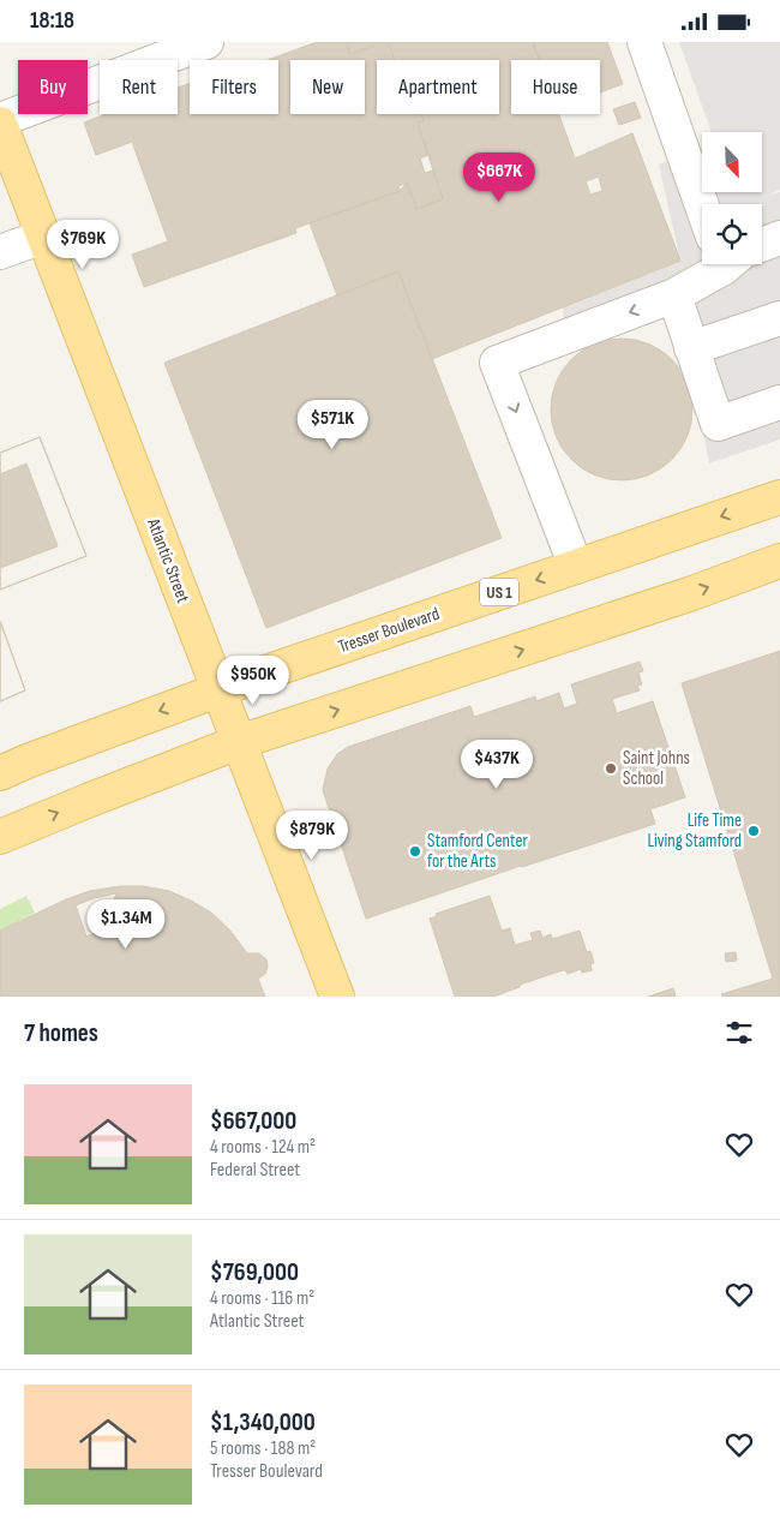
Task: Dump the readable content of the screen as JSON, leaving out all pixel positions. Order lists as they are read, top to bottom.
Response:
{
  "streets": {
    "main road": ["Atlantic Street", "US 1", "Tresser Boulevard"]
  },
  "crossings": [
    ["Atlantic Street", "Tresser Boulevard"]
  ],
  "places": ["Saint Johns School", "Life Time Living Stamford", "Stamford Center for the Arts"],
  "north": "bottom right",
  "page": {
    "status": "18:18",
    "chip": [
      "Buy",
      "Rent",
      "Filters",
      "New",
      "Apartment",
      "House"
    ],
    "price": [
      "$667K",
      "$769K",
      "$571K",
      "$950K",
      "$437K",
      "$879K",
      "$1.34M"
    ],
    "heading": "7 homes",
    "list": [
      {
        "name": "$667,000",
        "note": "4 rooms · 124 m² · Federal Street"
      },
      {
        "name": "$769,000",
        "note": "4 rooms · 116 m² · Atlantic Street"
      },
      {
        "name": "$1,340,000",
        "note": "5 rooms · 188 m² · Tresser Boulevard"
      }
    ]
  }
}
